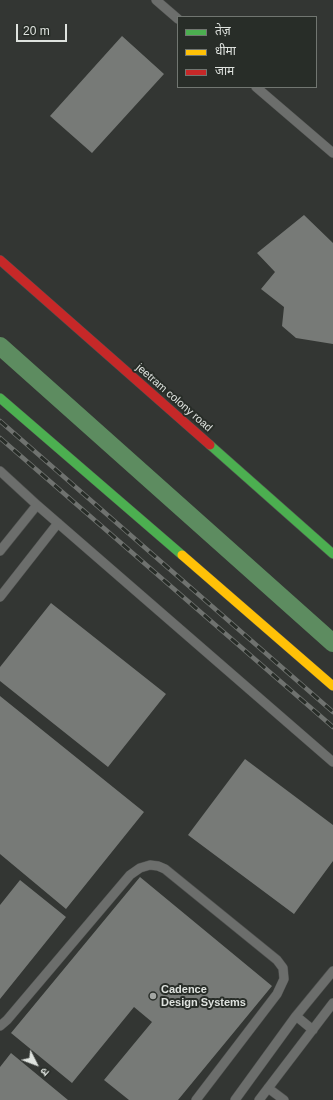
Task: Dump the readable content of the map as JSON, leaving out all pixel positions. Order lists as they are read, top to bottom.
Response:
{
  "streets": {
    "street": ["jeetram colony road"]
  },
  "places": ["Cadence Design Systems"],
  "legend": ["तेज़", "धीमा", "जाम"],
  "scale_bar": "20 m",
  "north": "bottom right"
}
